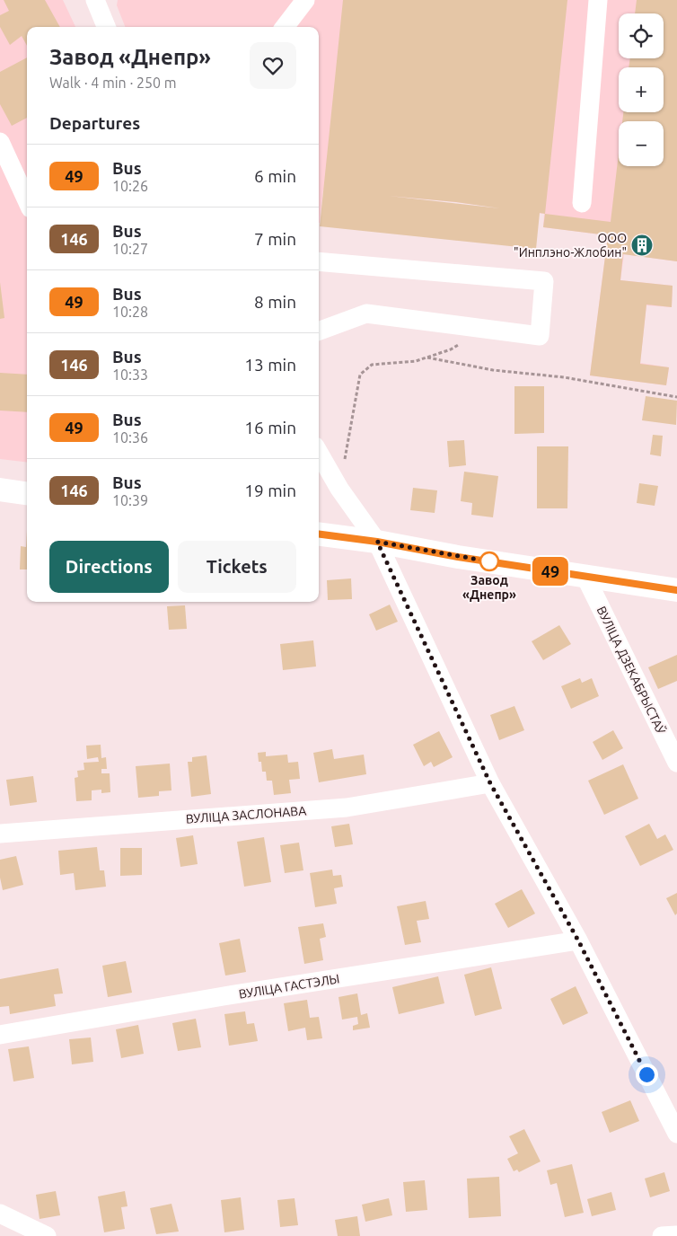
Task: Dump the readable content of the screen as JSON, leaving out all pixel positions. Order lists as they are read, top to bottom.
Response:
{
  "streets": {
    "street": ["ВУЛІЦА ДЗЕКАБРЫСТАЎ", "ВУЛІЦА ЗАСЛОНАВА", "ВУЛІЦА ГАСТЭЛЫ"]
  },
  "places": {
    "building": ["ООО \"Инплэно-Жлобин\""],
    "other": ["Завод «Днепр»"]
  },
  "lines": ["bus line 49"],
  "page": {
    "on_map": "49",
    "map_buttons": ["+", "−"],
    "heading": [
      ["Завод «Днепр»", "Walk · 4 min · 250 m"],
      "Departures"
    ],
    "list": [
      {
        "mark": "49",
        "name": "Bus",
        "note": "10:26",
        "value": "6 min"
      },
      {
        "mark": "146",
        "name": "Bus",
        "note": "10:27",
        "value": "7 min"
      },
      {
        "mark": "49",
        "name": "Bus",
        "note": "10:28",
        "value": "8 min"
      },
      {
        "mark": "146",
        "name": "Bus",
        "note": "10:33",
        "value": "13 min"
      },
      {
        "mark": "49",
        "name": "Bus",
        "note": "10:36",
        "value": "16 min"
      },
      {
        "mark": "146",
        "name": "Bus",
        "note": "10:39",
        "value": "19 min"
      }
    ],
    "buttons": ["Directions", "Tickets"]
  }
}
